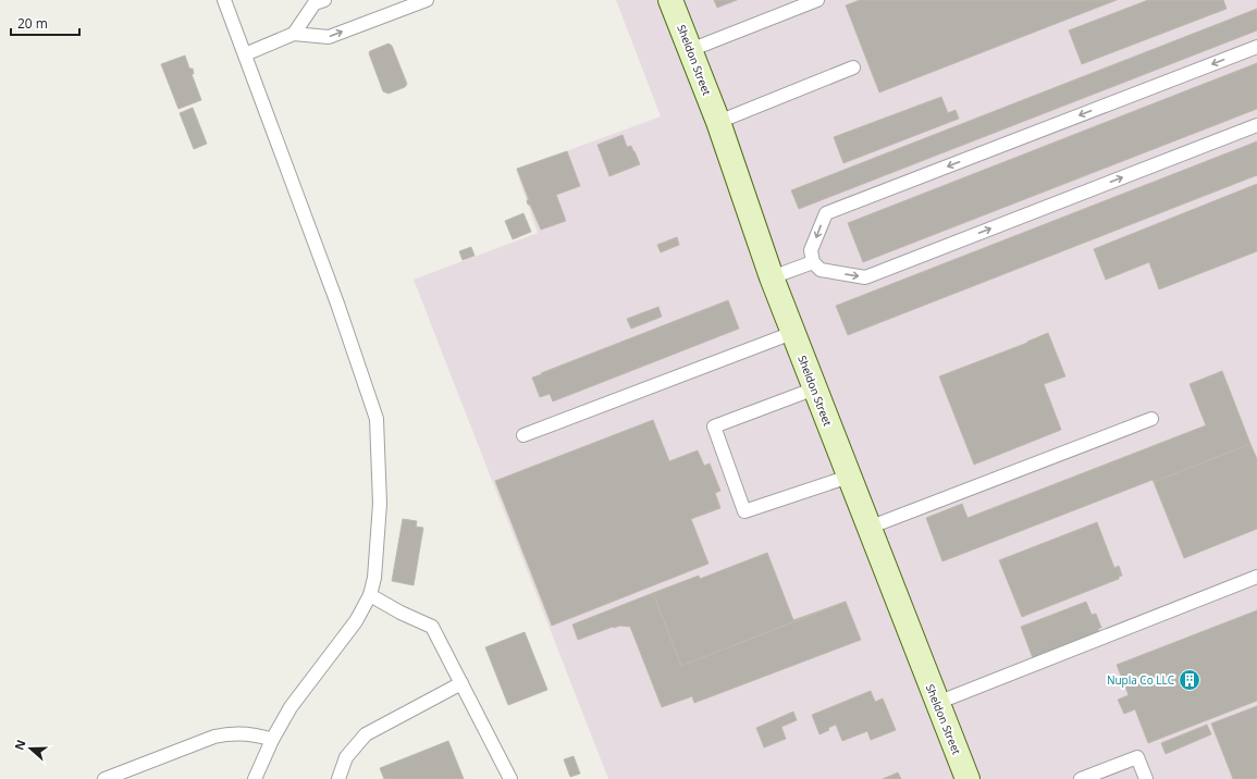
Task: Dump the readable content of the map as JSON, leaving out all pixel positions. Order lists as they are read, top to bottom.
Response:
{
  "streets": {
    "main road": ["Sheldon Street"]
  },
  "places": {
    "building": ["Nupla Co LLC"]
  },
  "scale_bar": "20 m",
  "north": "left"
}
